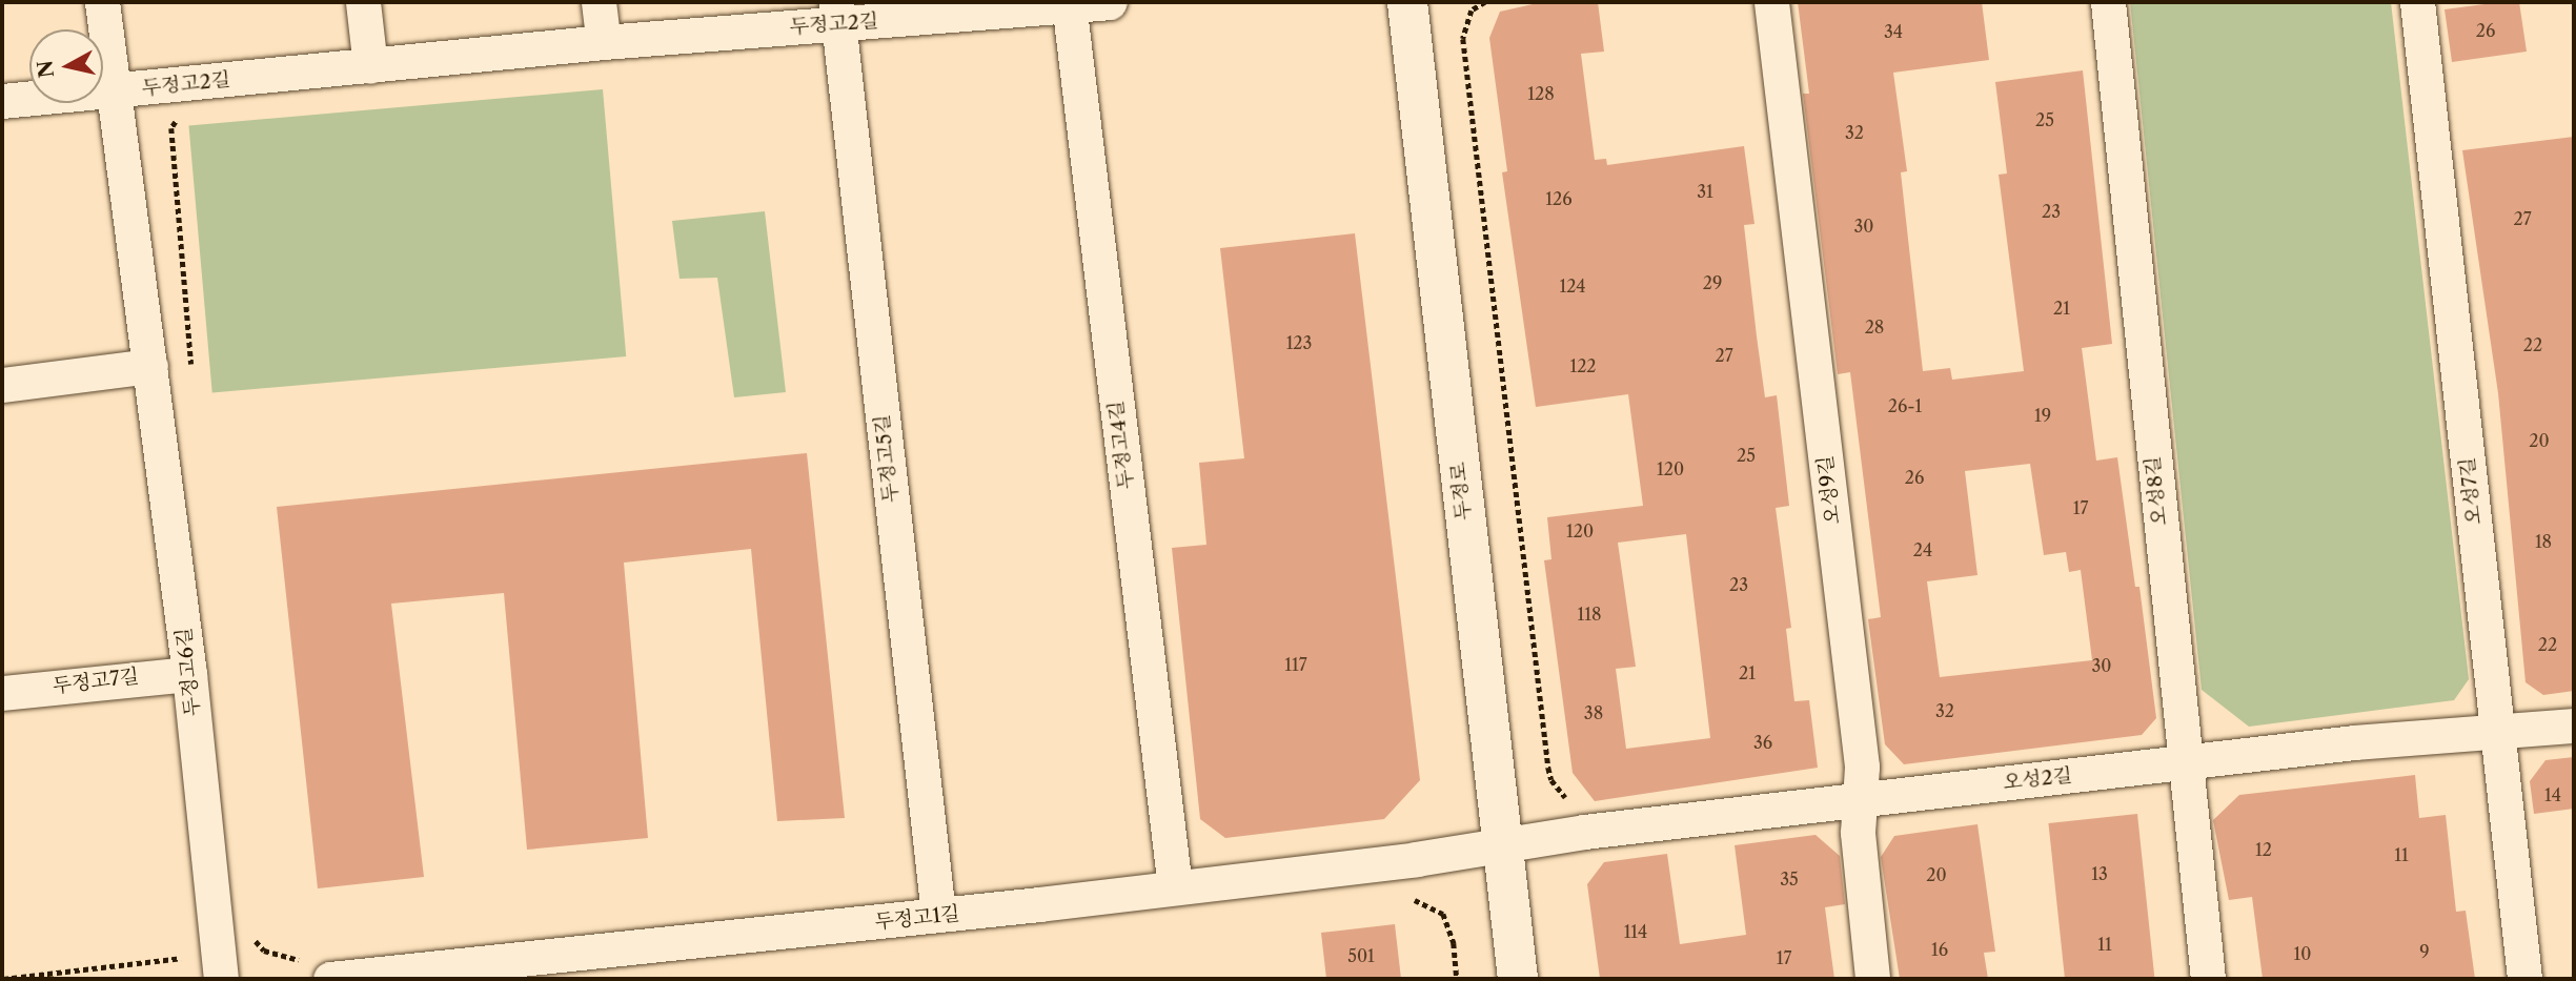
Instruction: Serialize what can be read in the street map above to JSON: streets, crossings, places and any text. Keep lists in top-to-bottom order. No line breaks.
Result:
{"streets":{"street":["두정고2길","두정고4길","두정고5길","오성9길","두정로","오성8길","오성7길","두정고6길","두정고7길","오성2길","두정고1길"]},"crossings":[["두정고2길","두정고4길"],["두정고2길","두정고5길"],["두정고2길","두정고6길"],["두정고4길","두정고1길"],["두정고5길","두정고1길"],["오성9길","오성2길"],["두정로","오성2길"],["두정로","두정고1길"],["오성8길","오성2길"],["오성7길","오성2길"],["두정고6길","두정고7길"],["오성2길","두정고1길"]],"house_numbers":["26","34","128","25","32","31","126","23","27","30","29","124","21","28","123","22","27","122","26-1","19","20","25","120","26","17","120","18","24","23","118","22","117","30","21","32","38","36","14","12","11","13","20","35","114","11","16","9","10","501","17"],"north":"left"}
